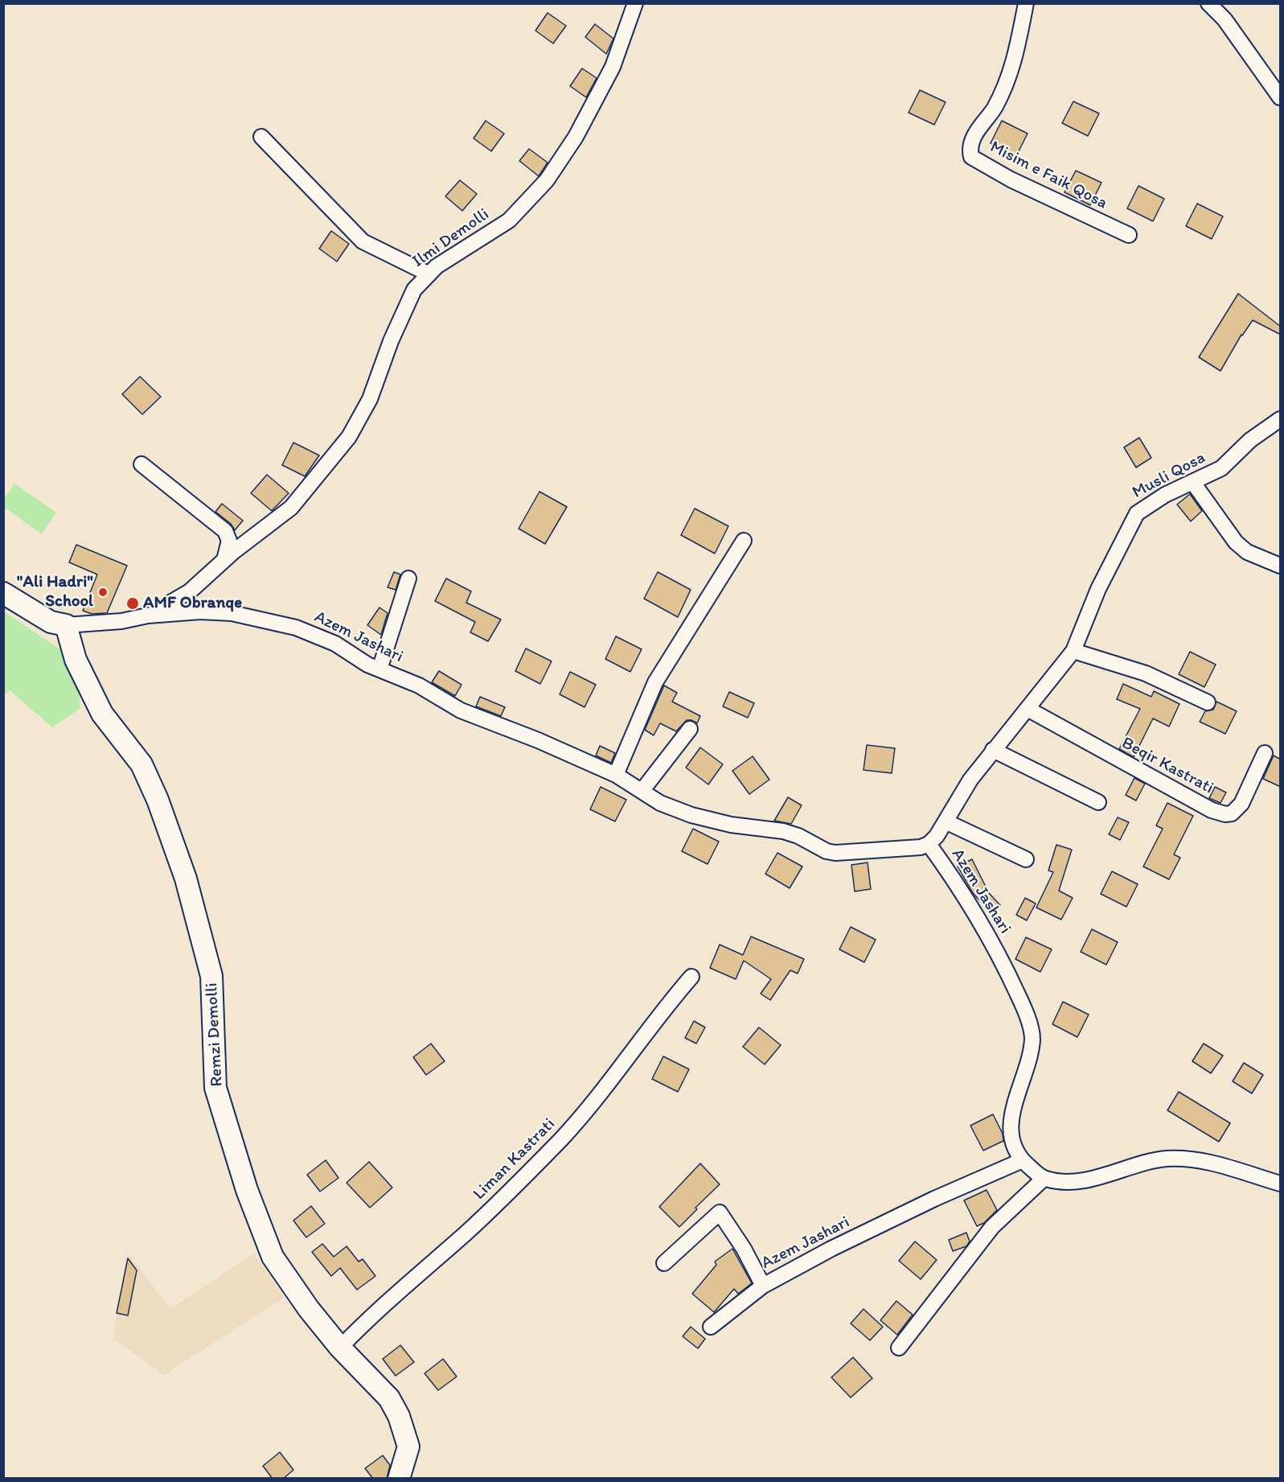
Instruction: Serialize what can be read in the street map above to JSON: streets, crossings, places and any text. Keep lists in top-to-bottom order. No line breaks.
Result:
{"streets":{"street":["Misim e Faik Qosa","Ilmi Demolli","Musli Qosa","Azem Jashari","Beqir Kastrati","Remzi Demolli","Liman Kastrati"]},"crossings":[["Ilmi Demolli","Azem Jashari"],["Azem Jashari","Remzi Demolli"],["Remzi Demolli","Liman Kastrati"]],"places":["\"Ali Hadri\" School","AMF Obranqe"]}
